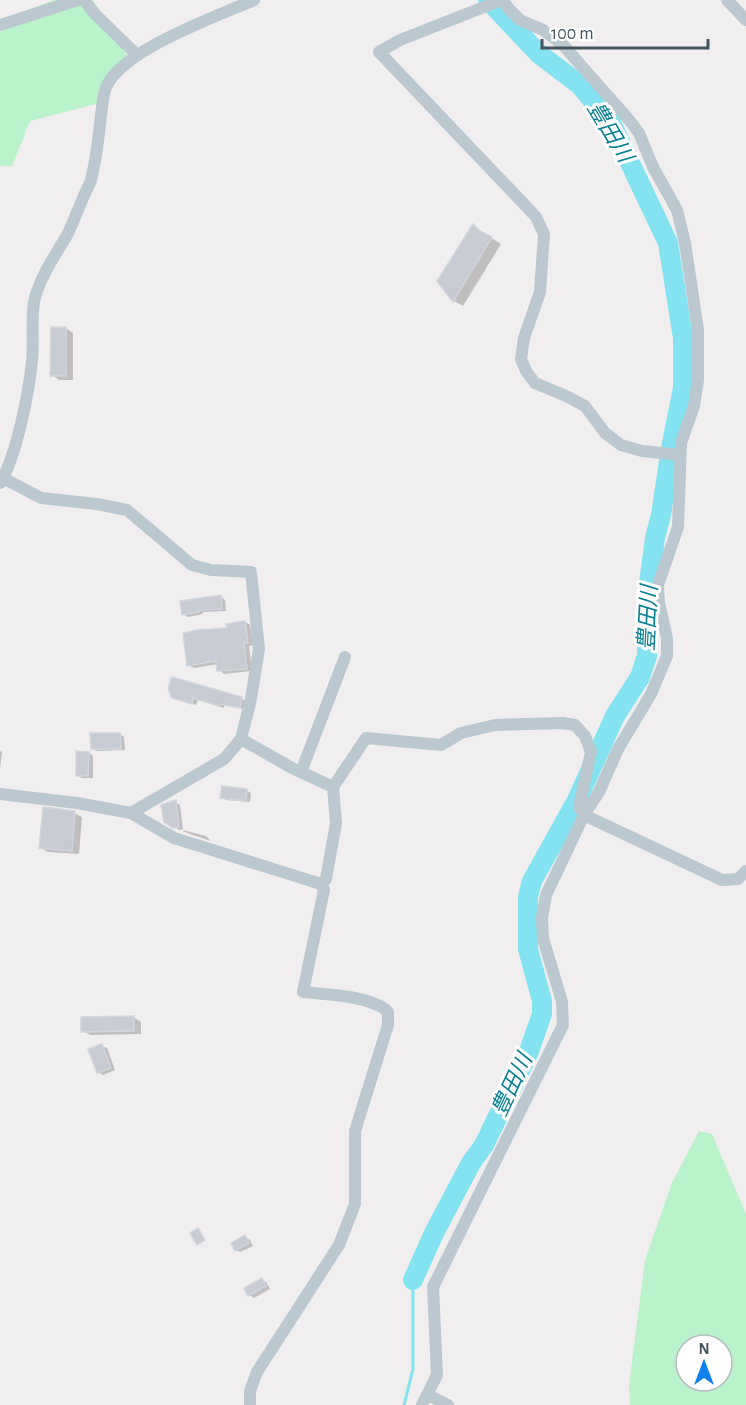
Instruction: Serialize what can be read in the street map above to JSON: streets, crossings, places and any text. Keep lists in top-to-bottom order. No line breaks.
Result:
{"water":["豊田川"],"scale_bar":"100 m","north":"top"}
